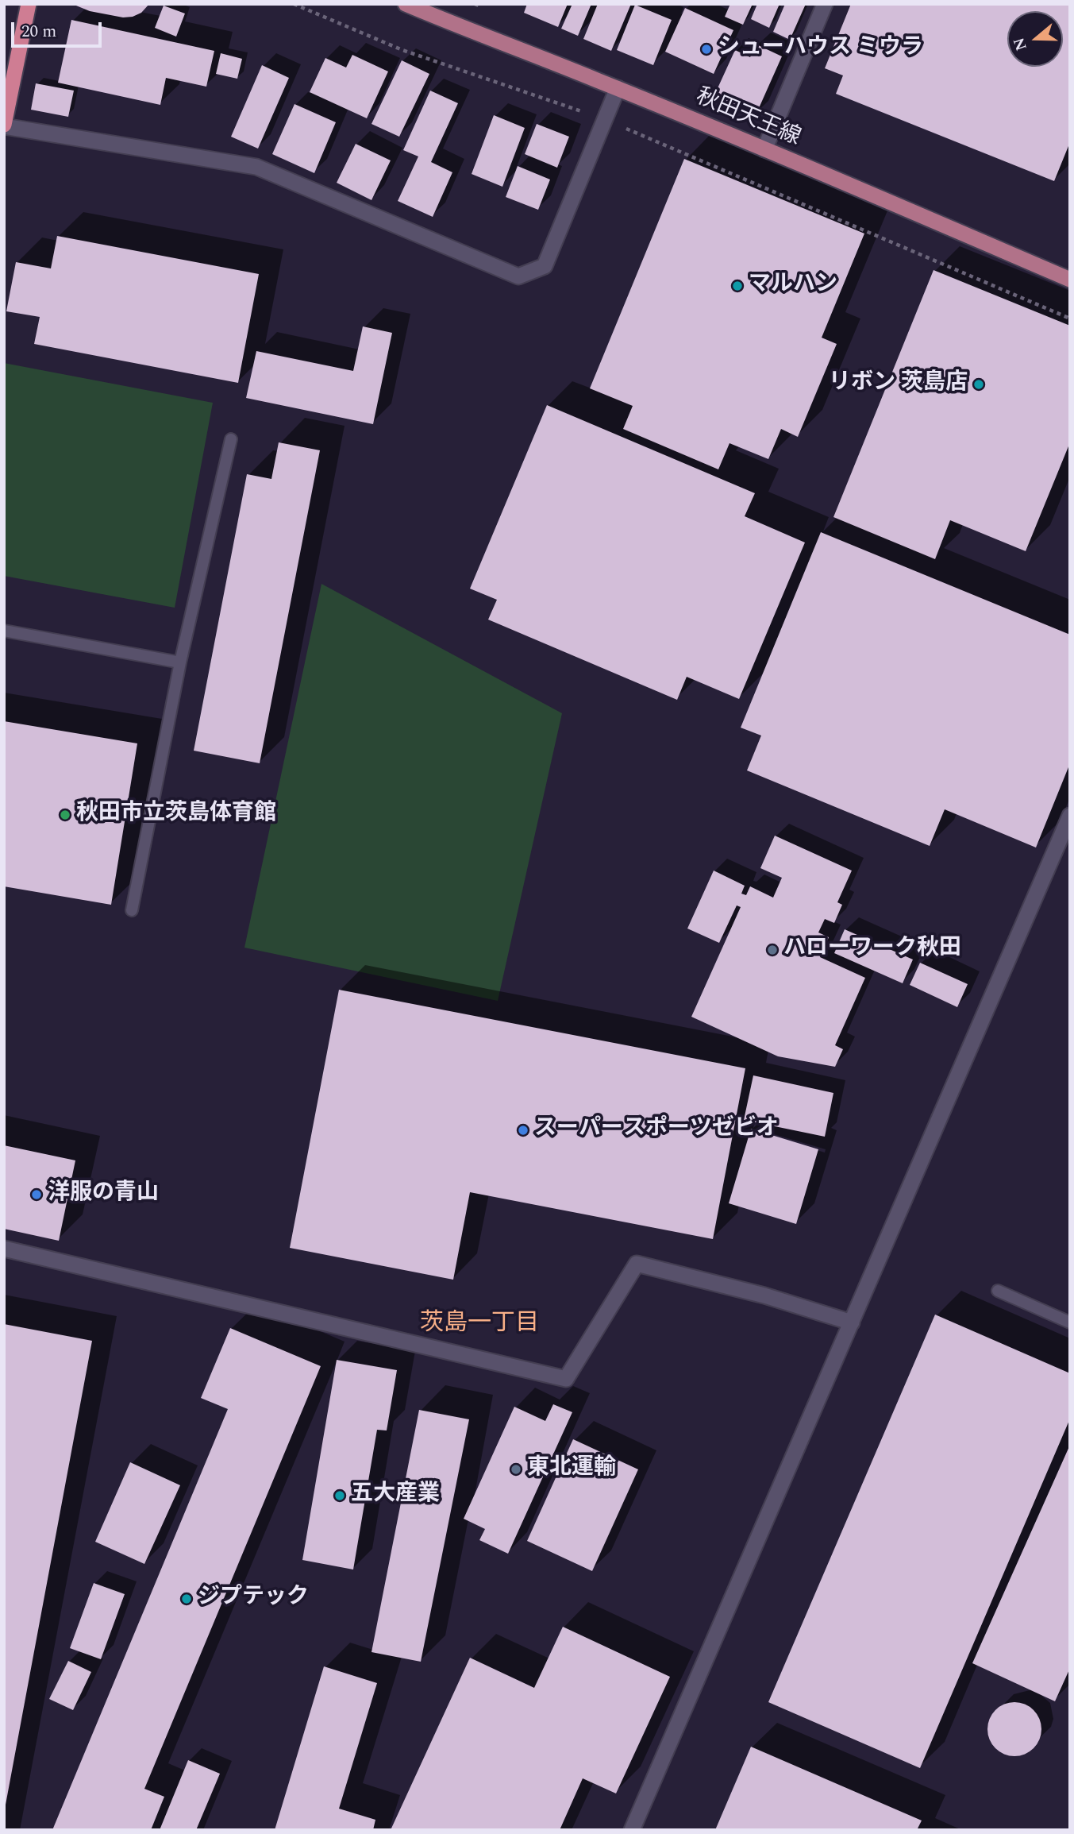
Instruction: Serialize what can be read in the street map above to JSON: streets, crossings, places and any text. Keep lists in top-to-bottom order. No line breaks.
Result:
{"streets":{"main road":["秋田天王線"]},"districts":["茨島一丁目"],"places":["シューハウス ミウラ","マルハン","リボン 茨島店","秋田市立茨島体育館","ハローワーク秋田","スーパースポーツゼビオ","洋服の青山","東北運輸","五大産業","ジプテック"],"scale_bar":"20 m","north":"left"}
